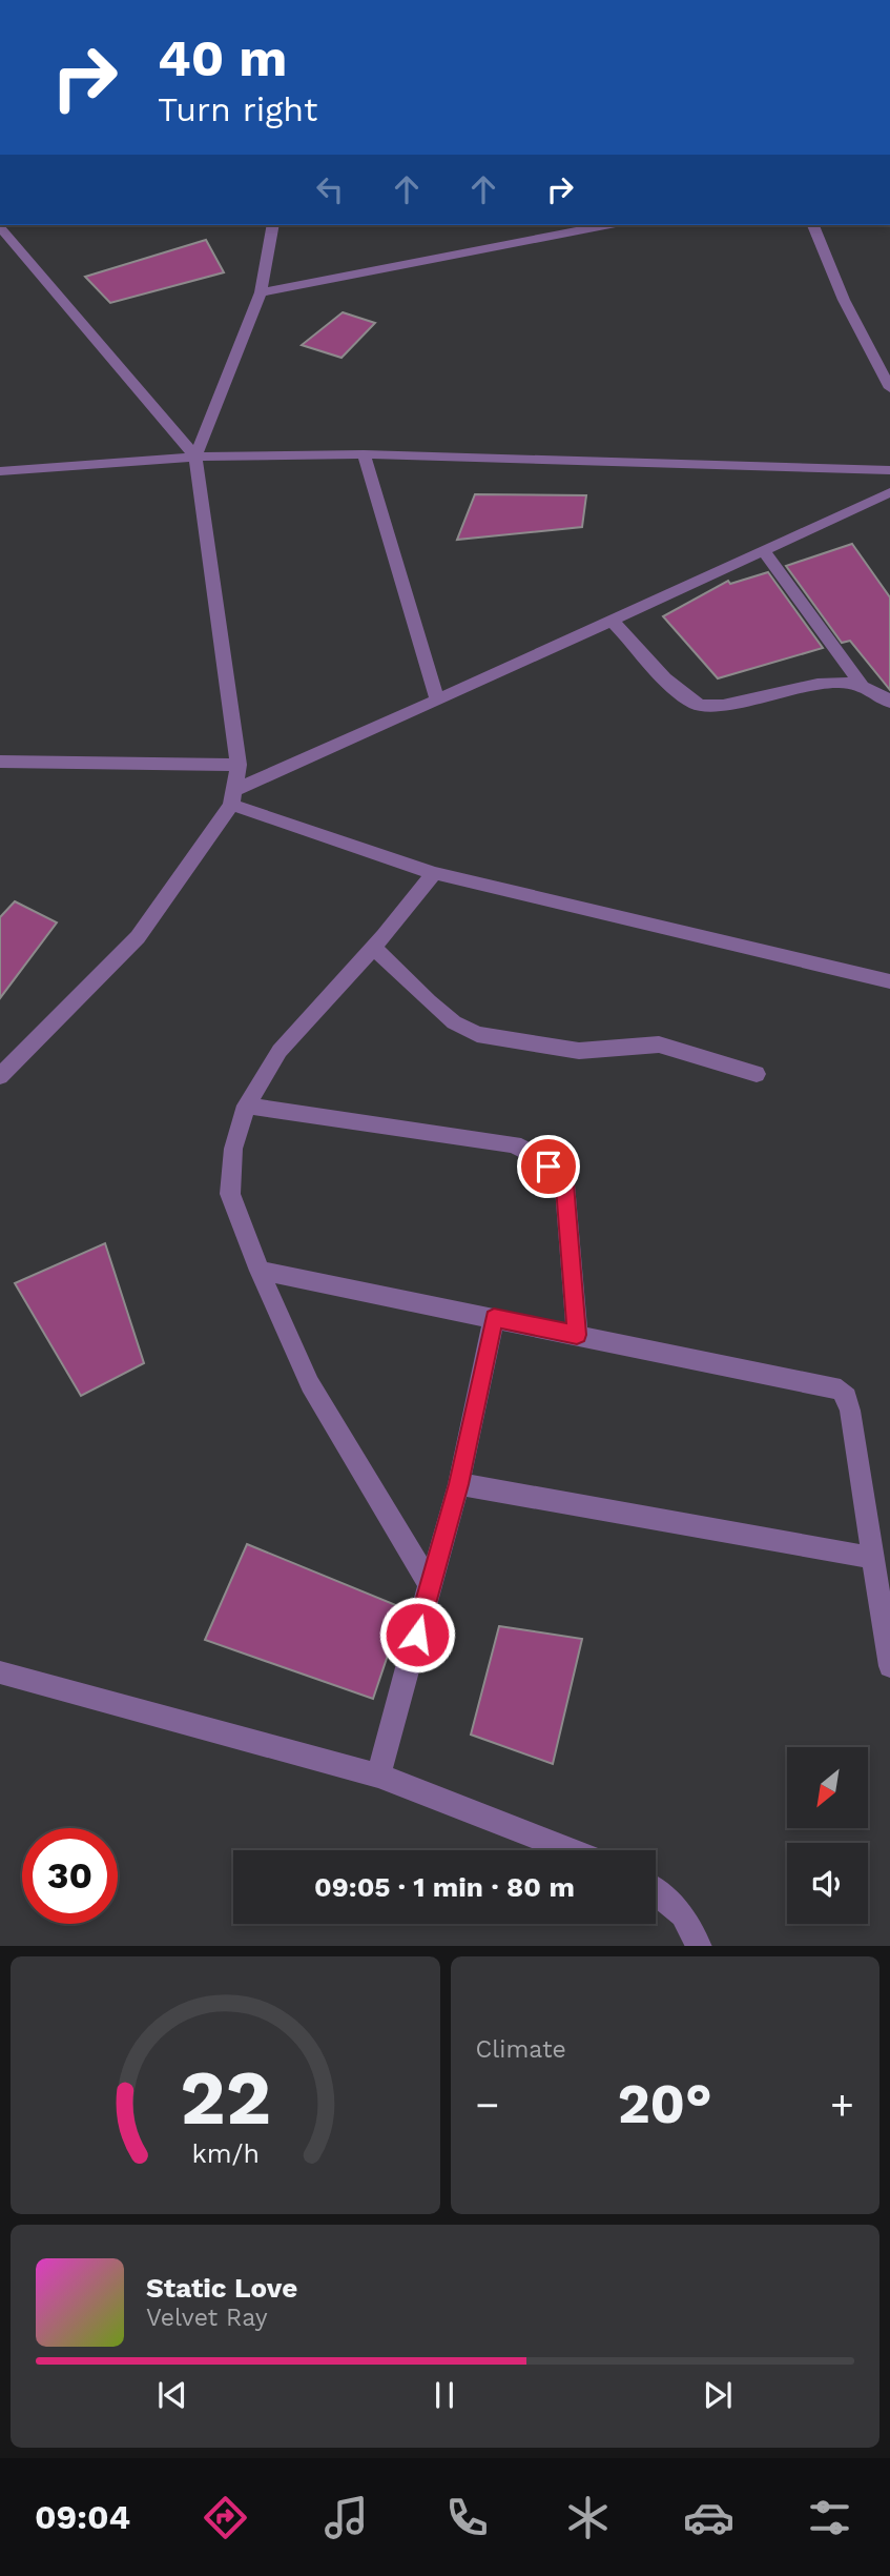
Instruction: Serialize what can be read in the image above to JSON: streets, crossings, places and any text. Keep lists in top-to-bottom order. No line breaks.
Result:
{"north":"bottom left","page":{"turn":["40 m","Turn right"],"limit":"30","trip":"09:05 · 1 min · 80 m","tile":"Climate","heat":["−","20°","+"],"song":["Static Love","Velvet Ray"],"tabs":"09:04","gauge":["22","km/h"]}}
